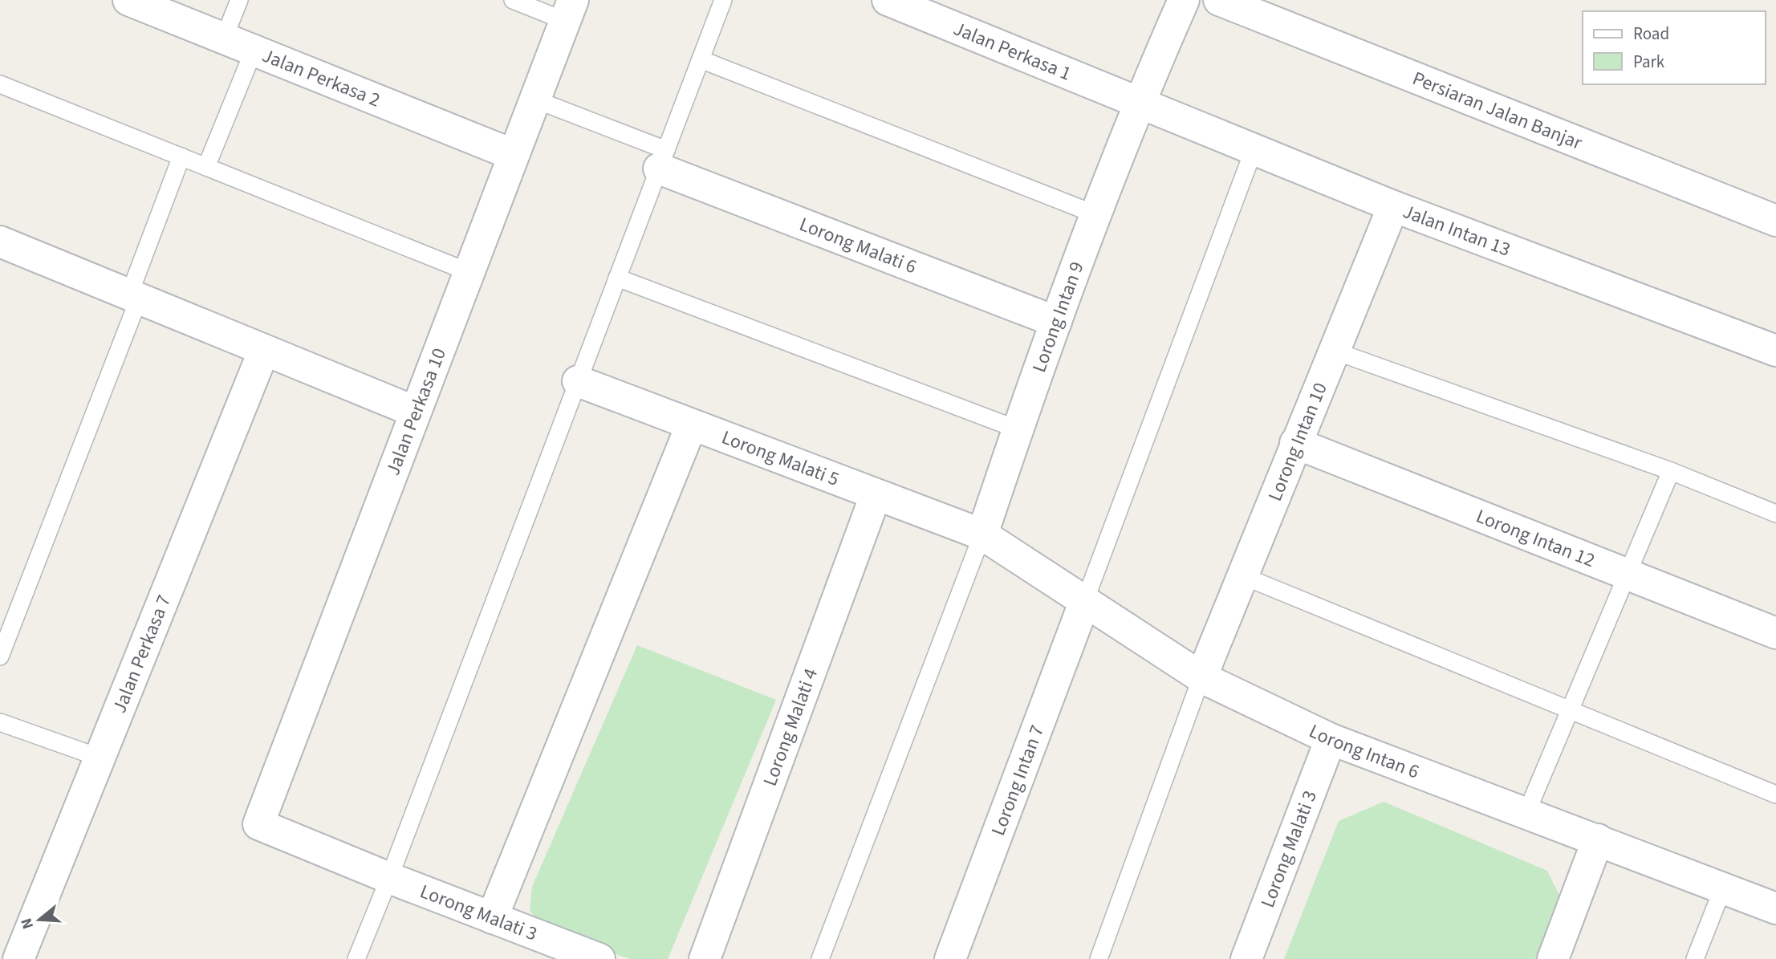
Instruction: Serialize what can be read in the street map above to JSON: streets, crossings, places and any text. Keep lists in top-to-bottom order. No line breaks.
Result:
{"streets":{"street":["Jalan Perkasa 1","Jalan Perkasa 2","Persiaran Jalan Banjar","Jalan Intan 13","Lorong Malati 6","Lorong Intan 9","Jalan Perkasa 10","Lorong Intan 10","Lorong Malati 5","Lorong Intan 12","Jalan Perkasa 7","Lorong Malati 4","Lorong Intan 6","Lorong Intan 7","Lorong Malati 3"]},"crossings":[["Jalan Perkasa 1","Jalan Intan 13"],["Jalan Perkasa 1","Lorong Intan 9"],["Jalan Perkasa 2","Jalan Perkasa 10"],["Jalan Intan 13","Lorong Intan 9"],["Jalan Intan 13","Lorong Intan 10"],["Lorong Malati 6","Lorong Intan 9"],["Lorong Intan 9","Lorong Malati 5"],["Lorong Intan 9","Lorong Intan 6"],["Jalan Perkasa 10","Lorong Malati 3"],["Lorong Intan 10","Lorong Intan 12"],["Lorong Intan 10","Lorong Intan 6"],["Lorong Malati 5","Lorong Malati 4"],["Lorong Malati 5","Lorong Intan 6"],["Lorong Intan 6","Lorong Intan 7"],["Lorong Intan 6","Lorong Malati 3"]],"legend":["Road","Park"],"north":"left"}
